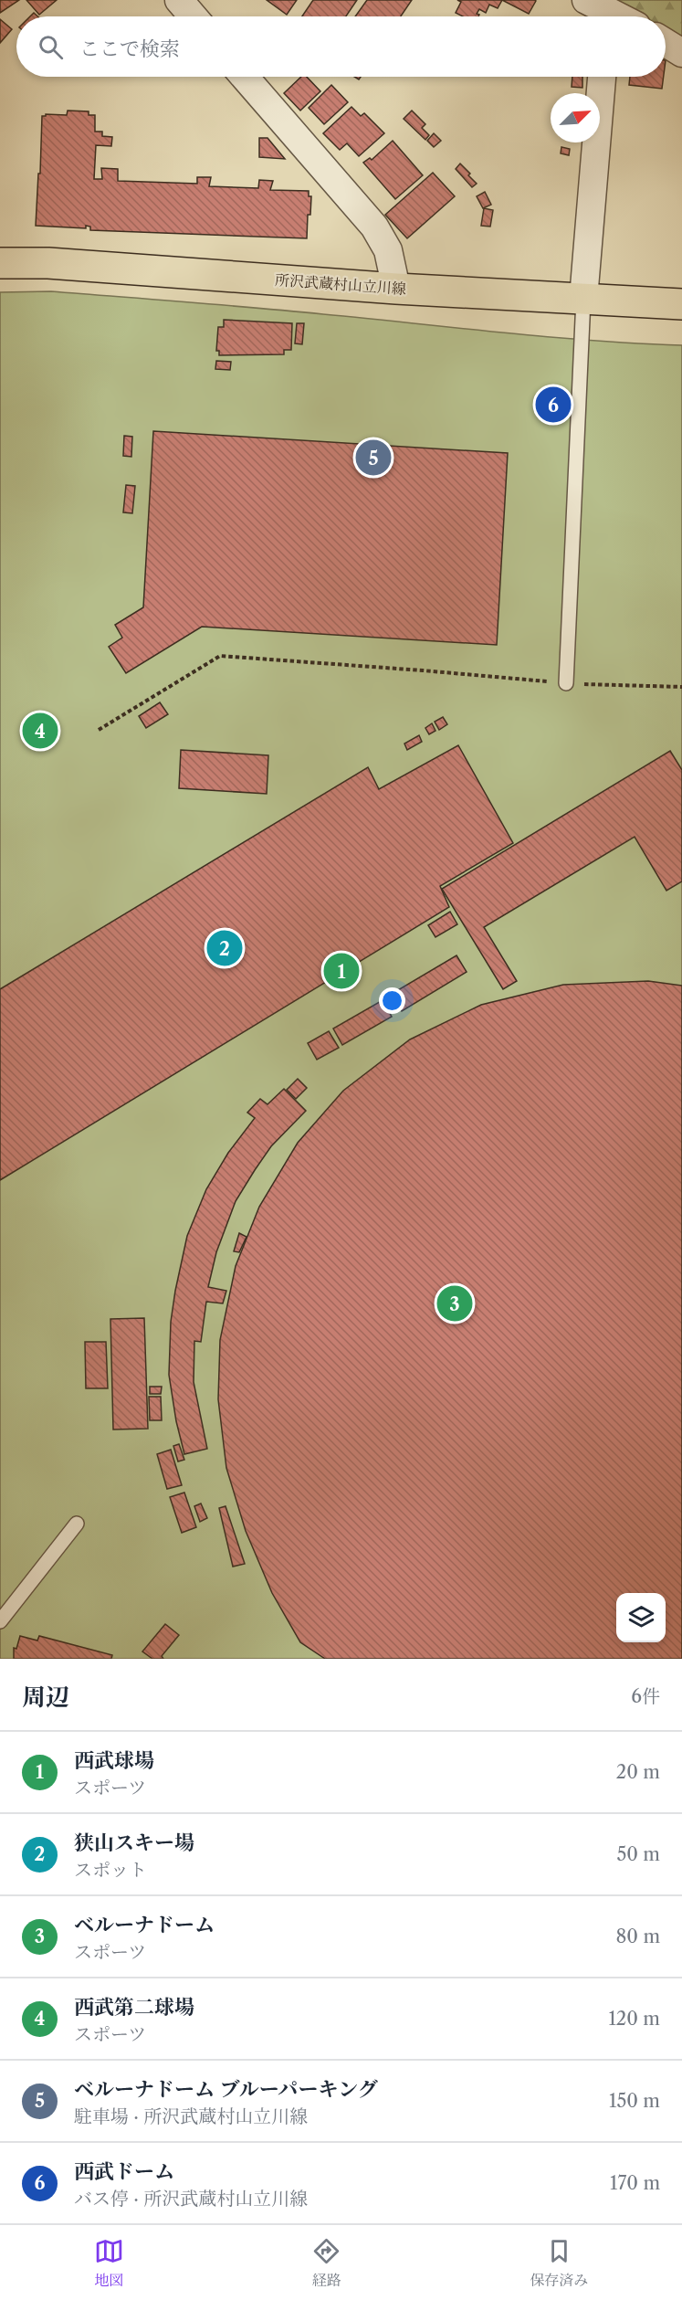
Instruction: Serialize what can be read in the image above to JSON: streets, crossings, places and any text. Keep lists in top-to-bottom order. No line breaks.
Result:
{"streets":{"main road":["所沢武蔵村山立川線"]},"north":"top right","page":{"search":"ここで検索","pins":["6","5","4","2","1","3"],"heading":["周辺","6件"],"list":[{"mark":"1","name":"西武球場","note":"スポーツ","value":"20 m"},{"mark":"2","name":"狭山スキー場","note":"スポット","value":"50 m"},{"mark":"3","name":"ベルーナドーム","note":"スポーツ","value":"80 m"},{"mark":"4","name":"西武第二球場","note":"スポーツ","value":"120 m"},{"mark":"5","name":"ベルーナドーム ブルーパーキング","note":"駐車場 · 所沢武蔵村山立川線","value":"150 m"},{"mark":"6","name":"西武ドーム","note":"バス停 · 所沢武蔵村山立川線","value":"170 m"}],"nav":["地図","経路","保存済み"]}}
